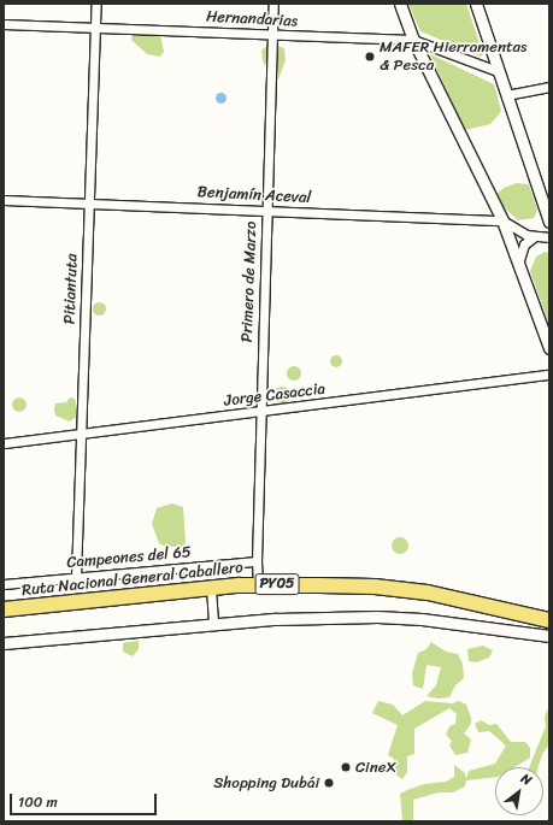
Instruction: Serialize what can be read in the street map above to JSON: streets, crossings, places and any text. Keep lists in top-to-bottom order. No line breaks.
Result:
{"streets":{"highway":["Ruta Nacional General Caballero","PY05"],"street":["Hernandarias","Benjamín Aceval","Primero de Marzo","Pitiantuta","Jorge Casaccia","Campeones del 65"]},"crossings":[["Hernandarias","Primero de Marzo"],["Hernandarias","Pitiantuta"],["Benjamín Aceval","Primero de Marzo"],["Benjamín Aceval","Pitiantuta"],["Primero de Marzo","Jorge Casaccia"],["Primero de Marzo","Campeones del 65"],["Primero de Marzo","Ruta Nacional General Caballero"],["Pitiantuta","Jorge Casaccia"],["Pitiantuta","Campeones del 65"]],"places":["MAFER Hierramentas & Pesca","CineX","Shopping Dubái"],"scale_bar":"100 m","north":"top right"}
